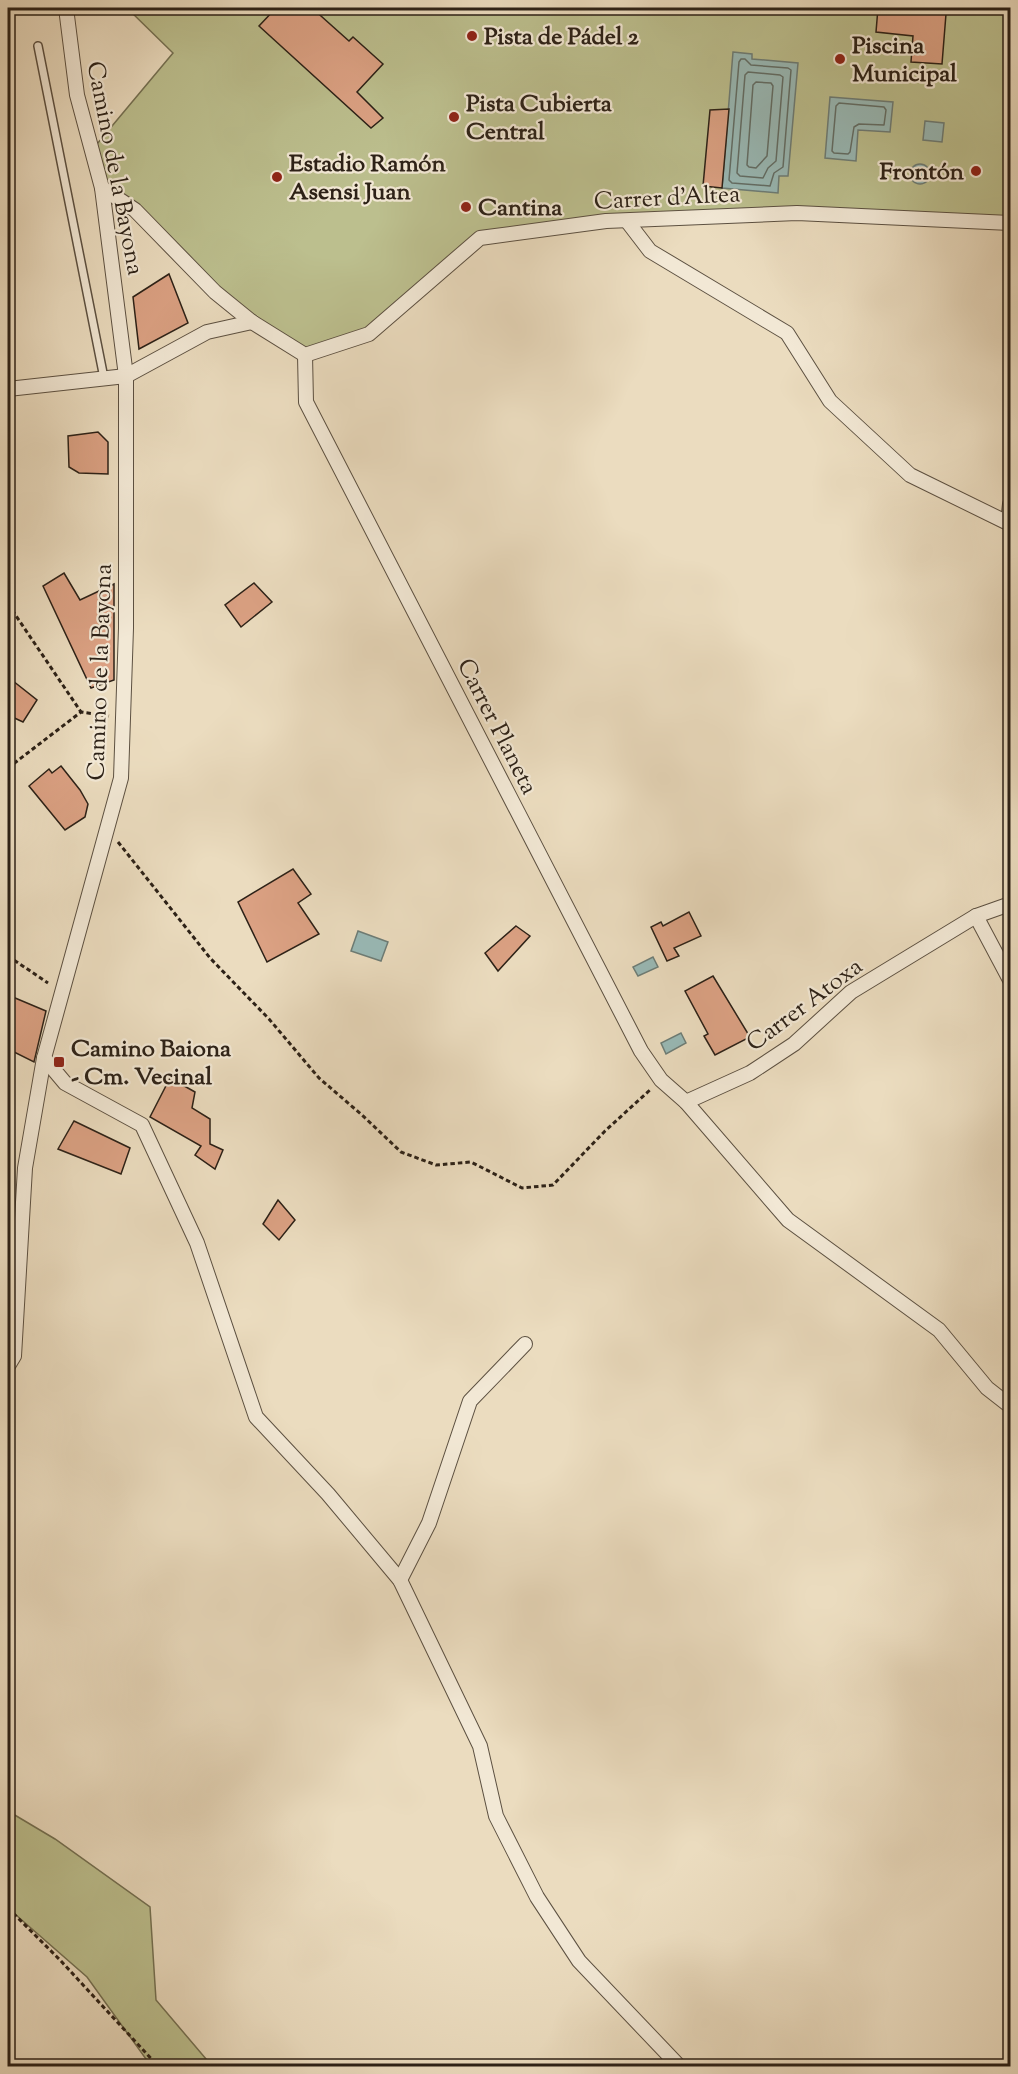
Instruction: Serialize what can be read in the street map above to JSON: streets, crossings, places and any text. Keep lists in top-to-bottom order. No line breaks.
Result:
{"streets":{"street":["Camino de la Bayona","Carrer d'Altea","Carrer Planeta","Carrer Atoxa"]},"crossings":[["Carrer d'Altea","Carrer Planeta"],["Carrer Planeta","Carrer Atoxa"]],"places":{"other":["Pista de Pádel 2","Piscina Municipal","Pista Cubierta Central","Frontón","Estadio Ramón Asensi Juan","Cantina"],"transit":["Camino Baiona - Cm. Vecinal"]}}
